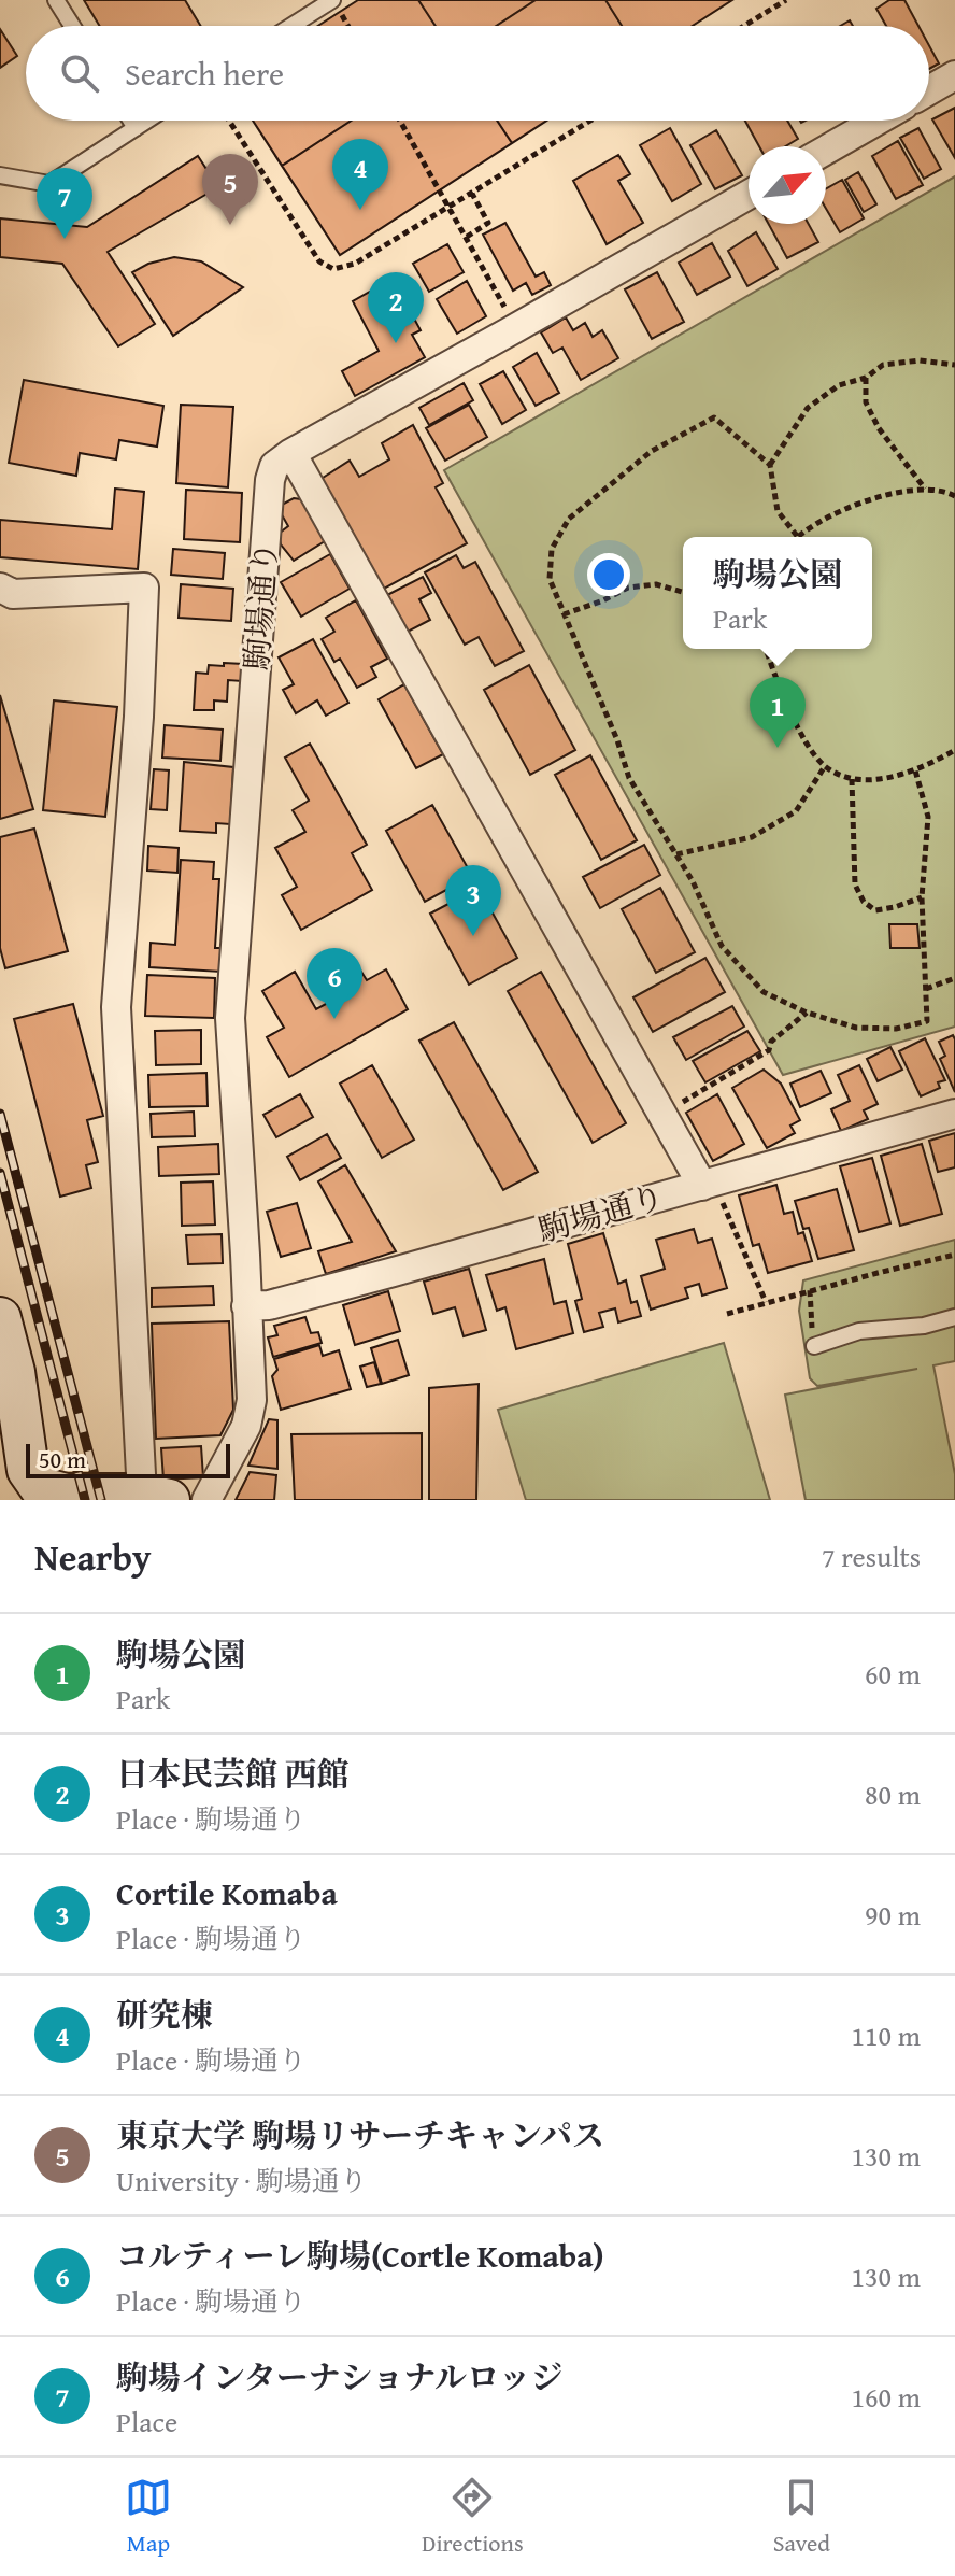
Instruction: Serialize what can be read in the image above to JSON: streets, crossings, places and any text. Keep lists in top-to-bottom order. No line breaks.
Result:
{"streets":{"street":["駒場通り"]},"scale_bar":"50 m","north":"top right","page":{"search":"Search here","pins":["4","5","7","2","1","3","6"],"popup":["駒場公園","Park"],"scale":"50 m","heading":["Nearby","7 results"],"list":[{"mark":"1","name":"駒場公園","note":"Park","value":"60 m"},{"mark":"2","name":"日本民芸館 西館","note":"Place · 駒場通り","value":"80 m"},{"mark":"3","name":"Cortile Komaba","note":"Place · 駒場通り","value":"90 m"},{"mark":"4","name":"研究棟","note":"Place · 駒場通り","value":"110 m"},{"mark":"5","name":"東京大学 駒場リサーチキャンパス","note":"University · 駒場通り","value":"130 m"},{"mark":"6","name":"コルティーレ駒場(Cortle Komaba)","note":"Place · 駒場通り","value":"130 m"},{"mark":"7","name":"駒場インターナショナルロッジ","note":"Place","value":"160 m"}],"nav":["Map","Directions","Saved"]}}
